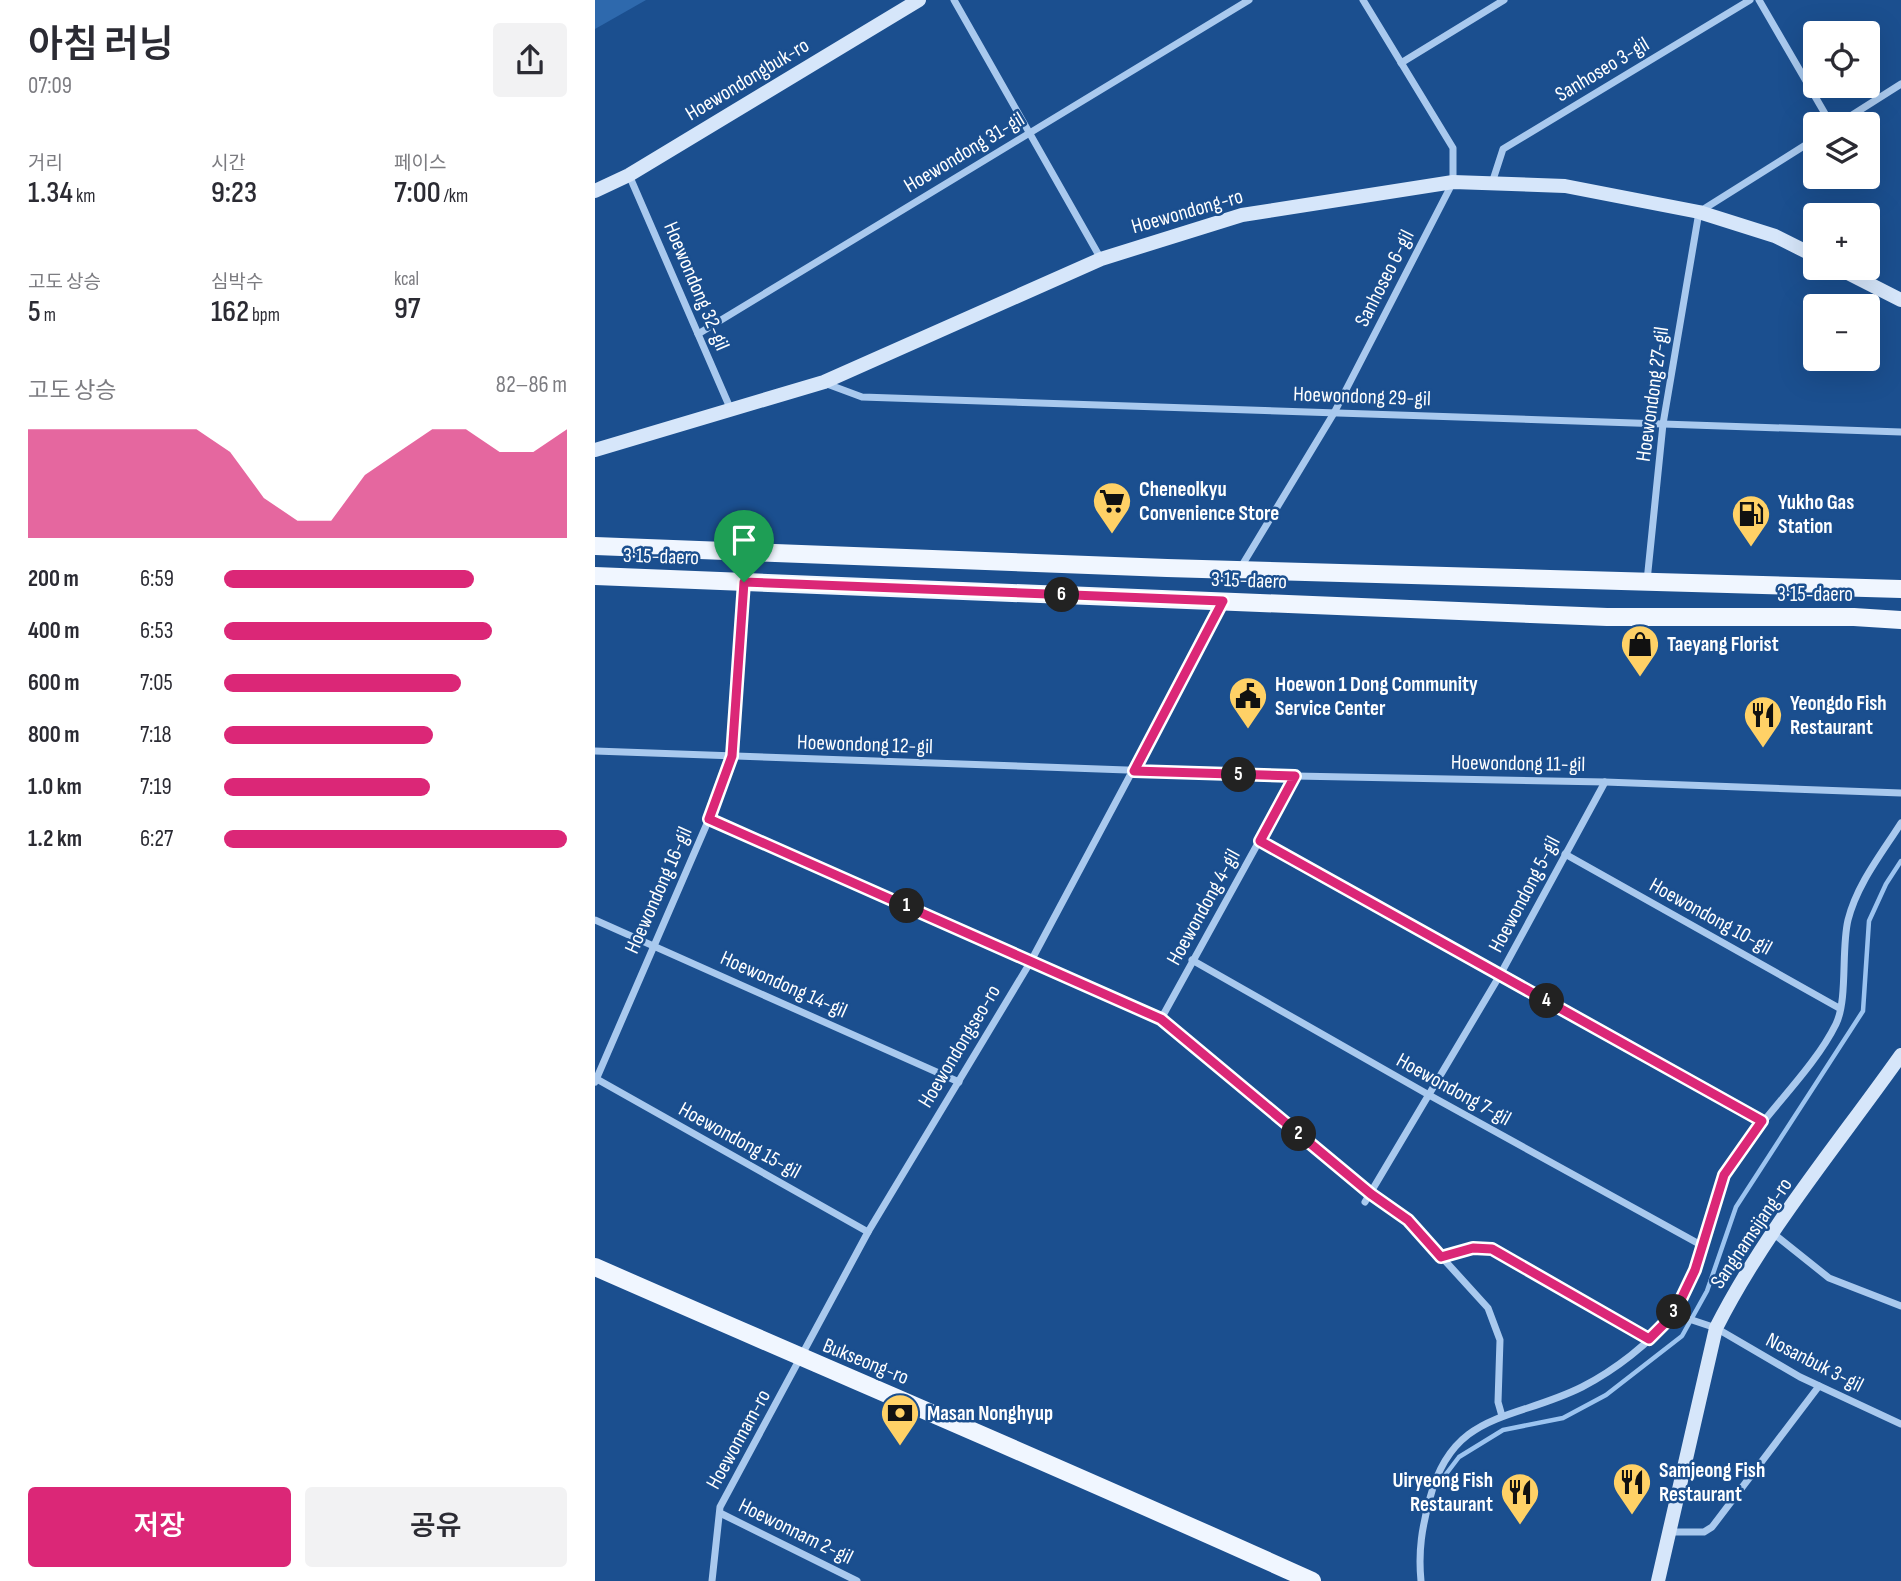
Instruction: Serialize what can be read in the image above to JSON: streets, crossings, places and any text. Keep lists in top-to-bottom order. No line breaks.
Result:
{"streets":{"main road":["Hoewondongbuk-ro","Hoewondong-ro","3·15-daero","Sangnamsijang-ro","Bukseong-ro"],"street":["Sanhoseo 3-gil","Hoewondong 31-gil","Sanhoseo 6-gil","Hoewondong 32-gil","Hoewondong 27-gil","Hoewondong 29-gil","Hoewondong 12-gil","Hoewondong 11-gil","Hoewondong 16-gil","Hoewondong 5-gil","Hoewondong 4-gil","Hoewondong 10-gil","Hoewondong 14-gil","Hoewondongseo-ro","Hoewondong 7-gil","Hoewondong 15-gil","Nosanbuk 3-gil","Hoewonnam-ro","Hoewonnam 2-gil"]},"crossings":[["Sanhoseo 3-gil","Hoewondong-ro"],["Hoewondongbuk-ro","Hoewondong 32-gil"],["Hoewondong 31-gil","Hoewondong 32-gil"],["Hoewondong-ro","Sanhoseo 6-gil"],["Hoewondong-ro","Hoewondong 32-gil"],["Hoewondong-ro","Hoewondong 27-gil"],["Hoewondong-ro","Hoewondong 29-gil"],["Sanhoseo 6-gil","Hoewondong 29-gil"],["Sanhoseo 6-gil","3·15-daero"],["Hoewondong 27-gil","Hoewondong 29-gil"],["Hoewondong 27-gil","3·15-daero"],["3·15-daero","Hoewondong 16-gil"],["3·15-daero","Hoewondongseo-ro"],["Hoewondong 12-gil","Hoewondong 11-gil"],["Hoewondong 12-gil","Hoewondong 16-gil"],["Hoewondong 12-gil","Hoewondongseo-ro"],["Hoewondong 11-gil","Hoewondong 5-gil"],["Hoewondong 11-gil","Hoewondong 4-gil"],["Hoewondong 11-gil","Hoewondongseo-ro"],["Hoewondong 16-gil","Hoewondong 14-gil"],["Hoewondong 16-gil","Hoewondong 15-gil"],["Hoewondong 5-gil","Hoewondong 10-gil"],["Hoewondong 5-gil","Hoewondong 7-gil"],["Hoewondong 4-gil","Hoewondong 7-gil"],["Hoewondong 14-gil","Hoewondongseo-ro"],["Hoewondongseo-ro","Hoewondong 15-gil"],["Hoewondongseo-ro","Bukseong-ro"],["Hoewondongseo-ro","Hoewonnam-ro"],["Sangnamsijang-ro","Nosanbuk 3-gil"],["Bukseong-ro","Hoewonnam-ro"],["Hoewonnam-ro","Hoewonnam 2-gil"]],"places":{"supermarket":["Cheneolkyu Convenience Store"],"fuel station":["Yukho Gas Station"],"shop":["Taeyang Florist"],"public building":["Hoewon 1 Dong Community Service Center"],"restaurant":["Yeongdo Fish Restaurant","Samjeong Fish Restaurant","Uiryeong Fish Restaurant"],"bank":["Masan Nonghyup"]},"page":{"heading":["아침 러닝","07:09"],"map_buttons":["+","−"],"stats":[["거리","1.34 km"],["시간","9:23"],["페이스","7:00 /km"],["고도 상승","5 m"],["심박수","162 bpm"],["kcal","97"]],"chart":["고도 상승","82–86 m"],"list":[{"name":"200 m","note":"6:59"},{"name":"400 m","note":"6:53"},{"name":"600 m","note":"7:05"},{"name":"800 m","note":"7:18"},{"name":"1.0 km","note":"7:19"},{"name":"1.2 km","note":"6:27"}],"pins":["6","5","1","4","2","3"],"buttons":["저장","공유"]}}
